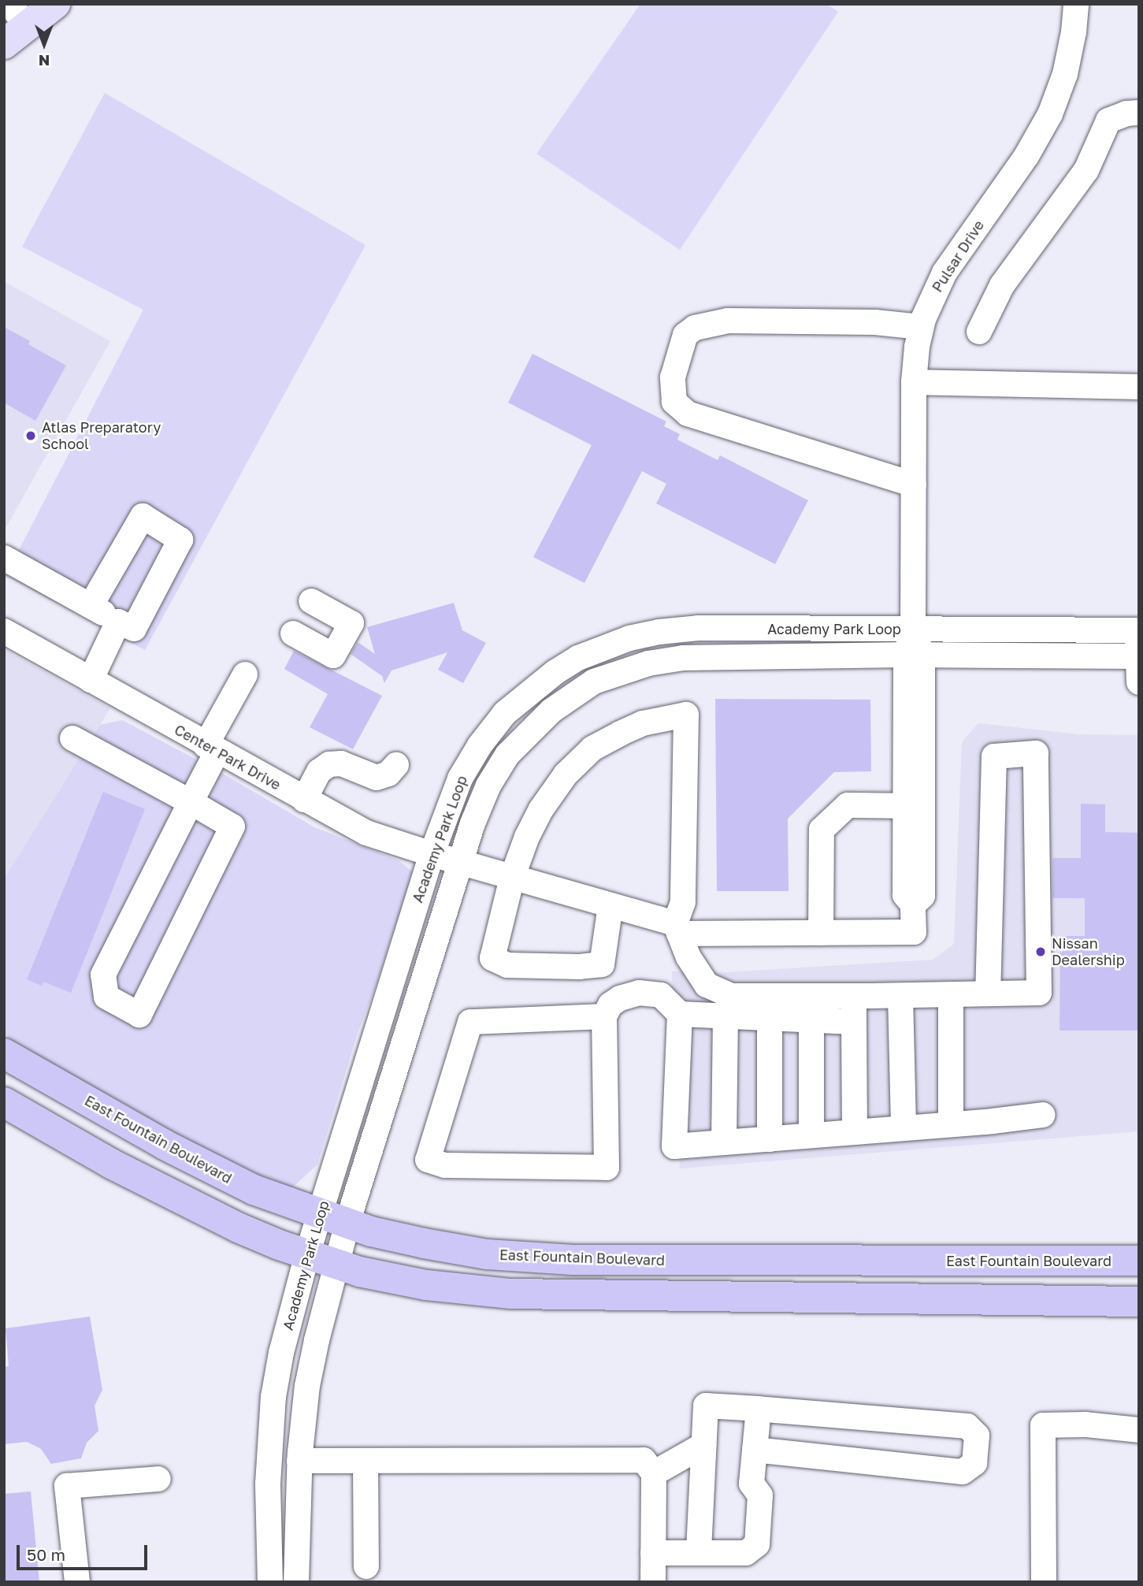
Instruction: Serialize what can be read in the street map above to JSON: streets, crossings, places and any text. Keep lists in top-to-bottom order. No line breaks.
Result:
{"streets":{"highway":["East Fountain Boulevard"],"street":["Pulsar Drive","Academy Park Loop","Center Park Drive"]},"crossings":[["Pulsar Drive","Academy Park Loop"],["Pulsar Drive","Center Park Drive"],["Academy Park Loop","Center Park Drive"],["Academy Park Loop","East Fountain Boulevard"]],"places":["Atlas Preparatory School","Nissan Dealership"],"scale_bar":"50 m","north":"bottom"}
